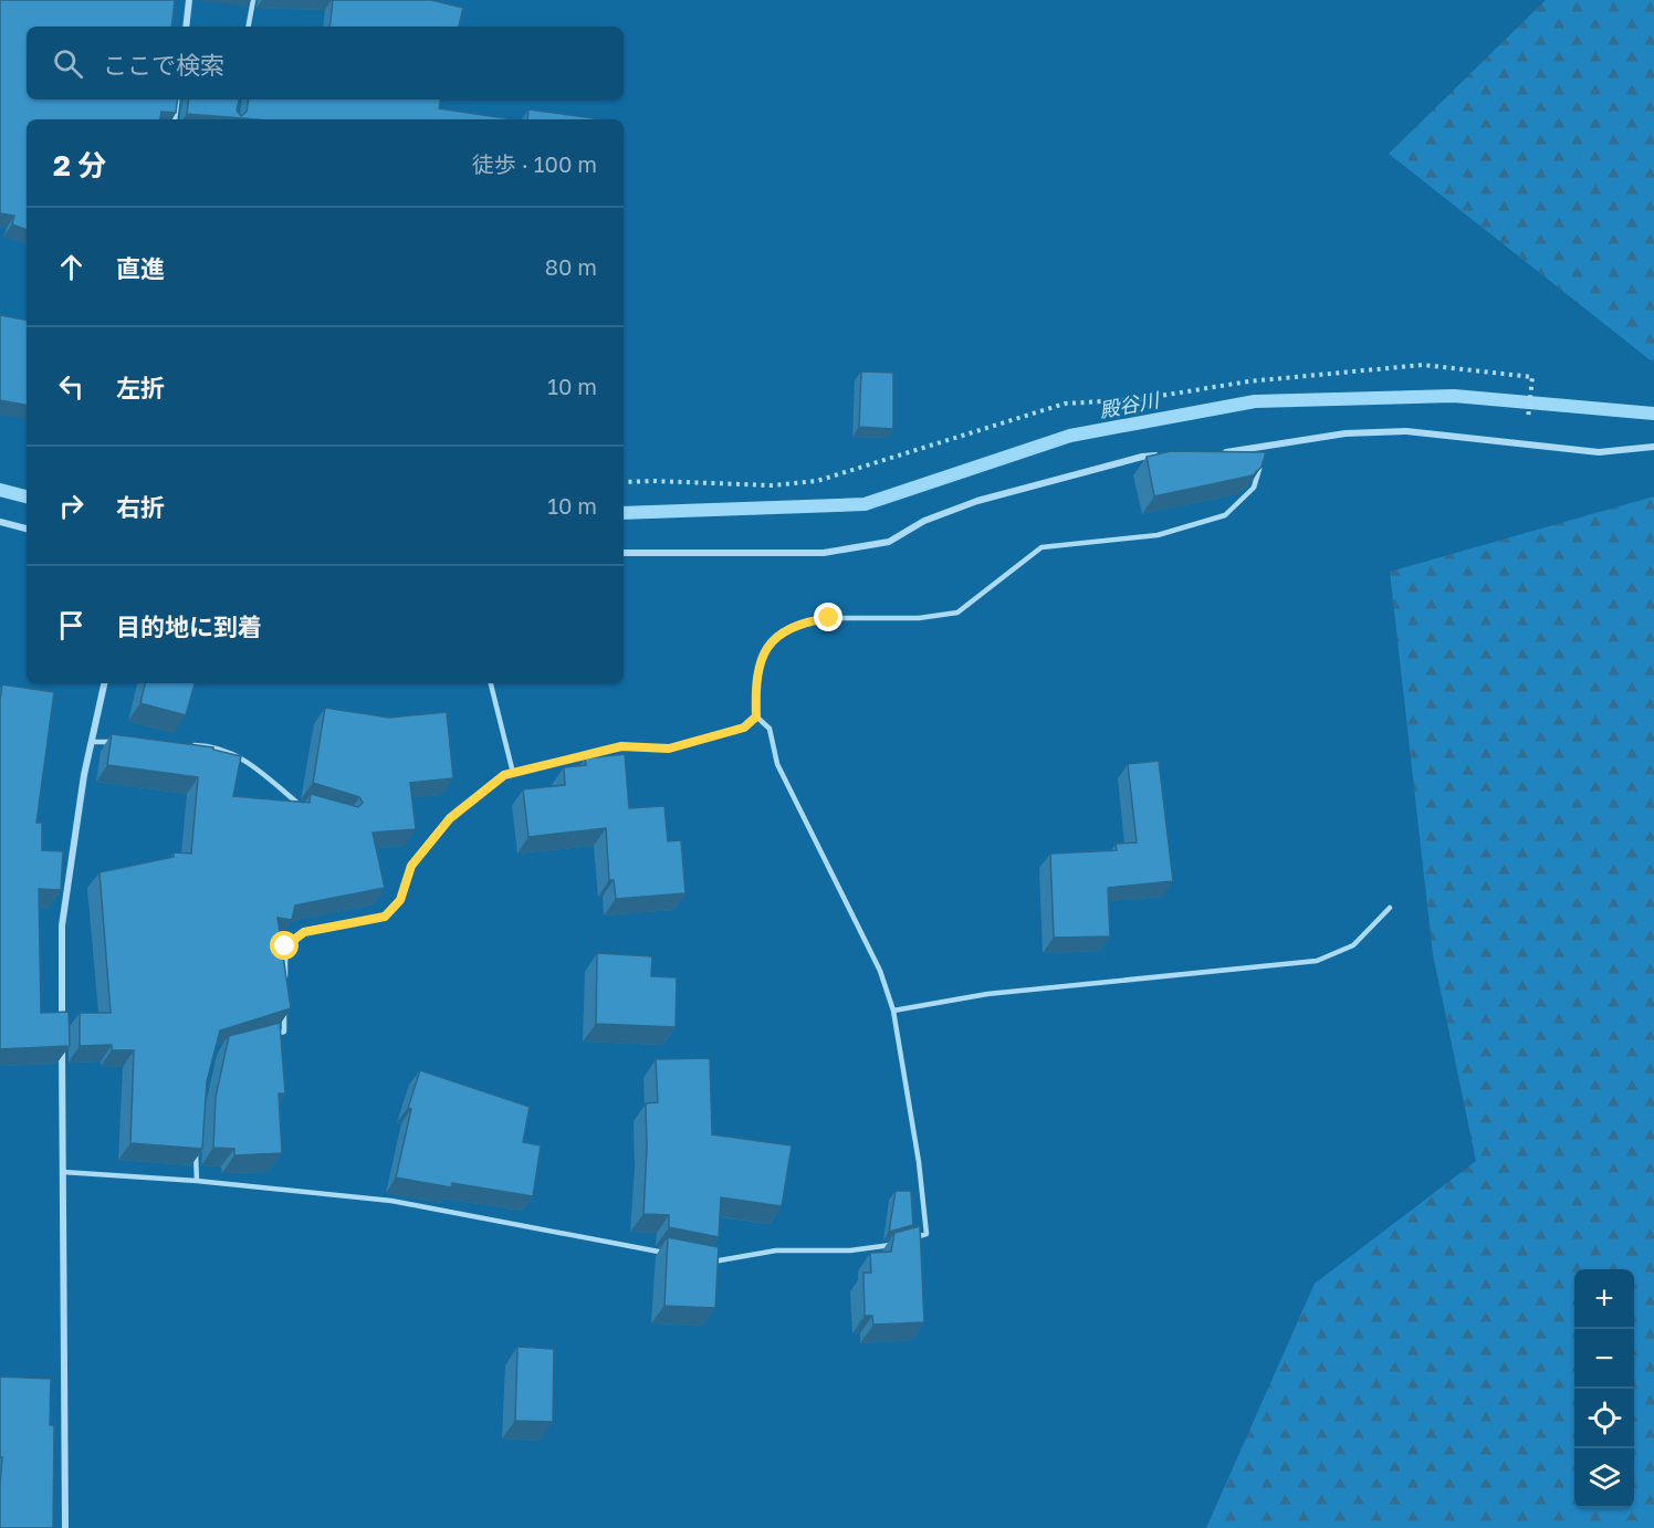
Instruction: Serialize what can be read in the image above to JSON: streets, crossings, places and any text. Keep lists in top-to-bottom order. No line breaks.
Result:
{"water":["殿谷川"],"page":{"search":"ここで検索","heading":["2 分","徒歩 · 100 m"],"list":[["直進","80 m"],["左折","10 m"],["右折","10 m"],"目的地に到着"],"map_buttons":["+","−"]}}
